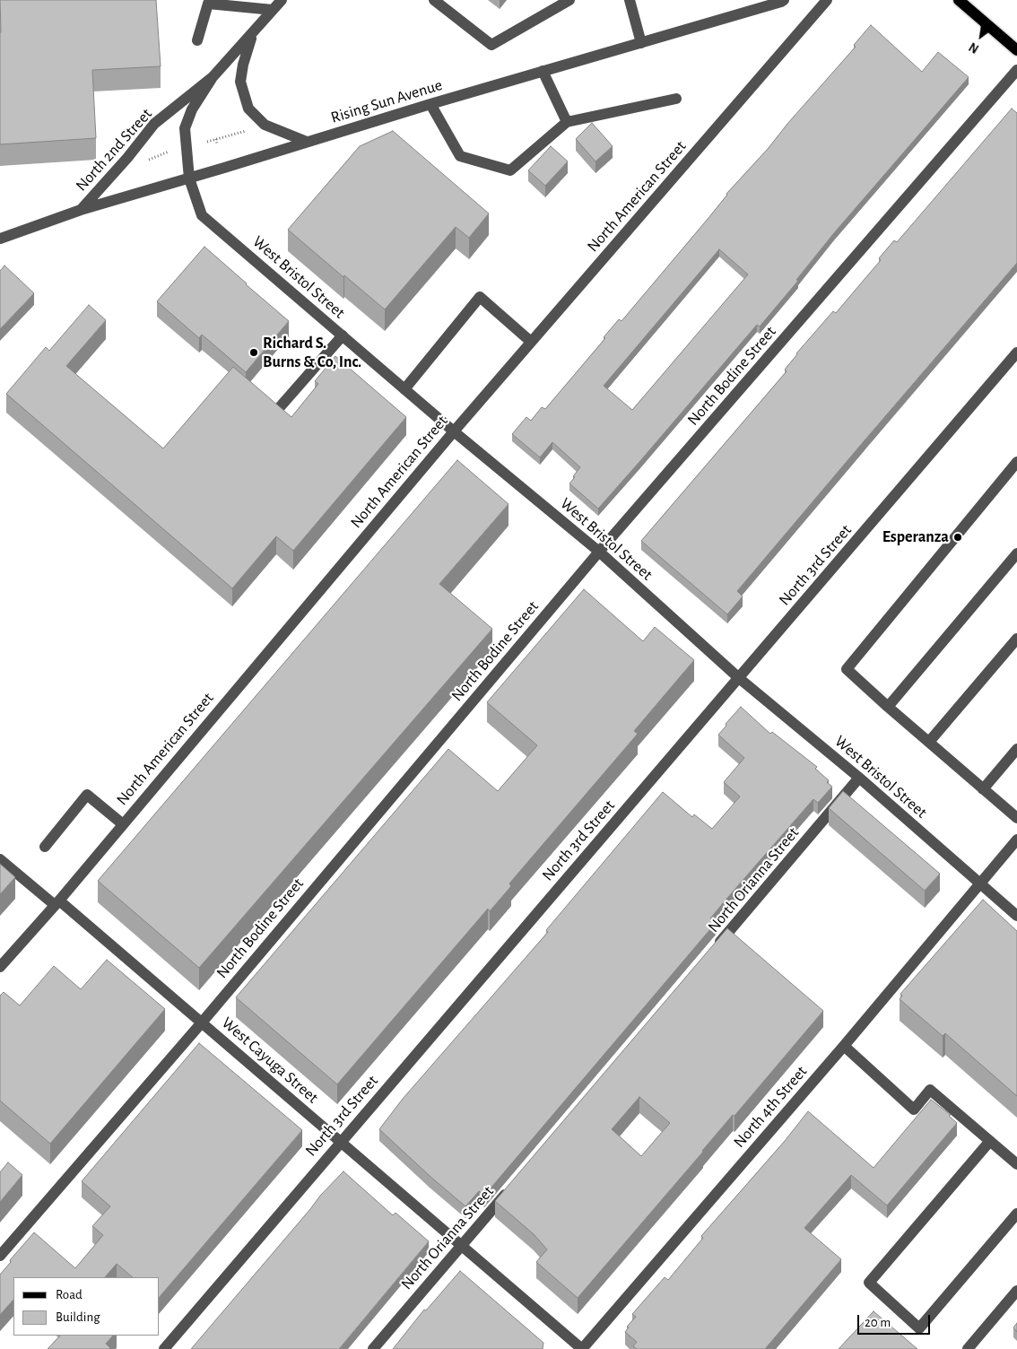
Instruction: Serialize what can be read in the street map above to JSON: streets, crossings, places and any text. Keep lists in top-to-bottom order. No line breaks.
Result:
{"streets":{"street":["Rising Sun Avenue","North 2nd Street","North American Street","West Bristol Street","North Bodine Street","North 3rd Street","North Orianna Street","West Cayuga Street","North 4th Street"]},"crossings":[["Rising Sun Avenue","North 2nd Street"],["Rising Sun Avenue","West Bristol Street"],["North 2nd Street","West Bristol Street"],["North American Street","West Bristol Street"],["North American Street","West Cayuga Street"],["West Bristol Street","North Bodine Street"],["West Bristol Street","North 3rd Street"],["West Bristol Street","North Orianna Street"],["West Bristol Street","North 4th Street"],["North Bodine Street","West Cayuga Street"],["North 3rd Street","West Cayuga Street"],["North Orianna Street","West Cayuga Street"],["West Cayuga Street","North 4th Street"]],"places":["Richard S. Burns & Co, Inc.","Esperanza"],"legend":["Road","Building"],"scale_bar":"20 m","north":"bottom left"}
